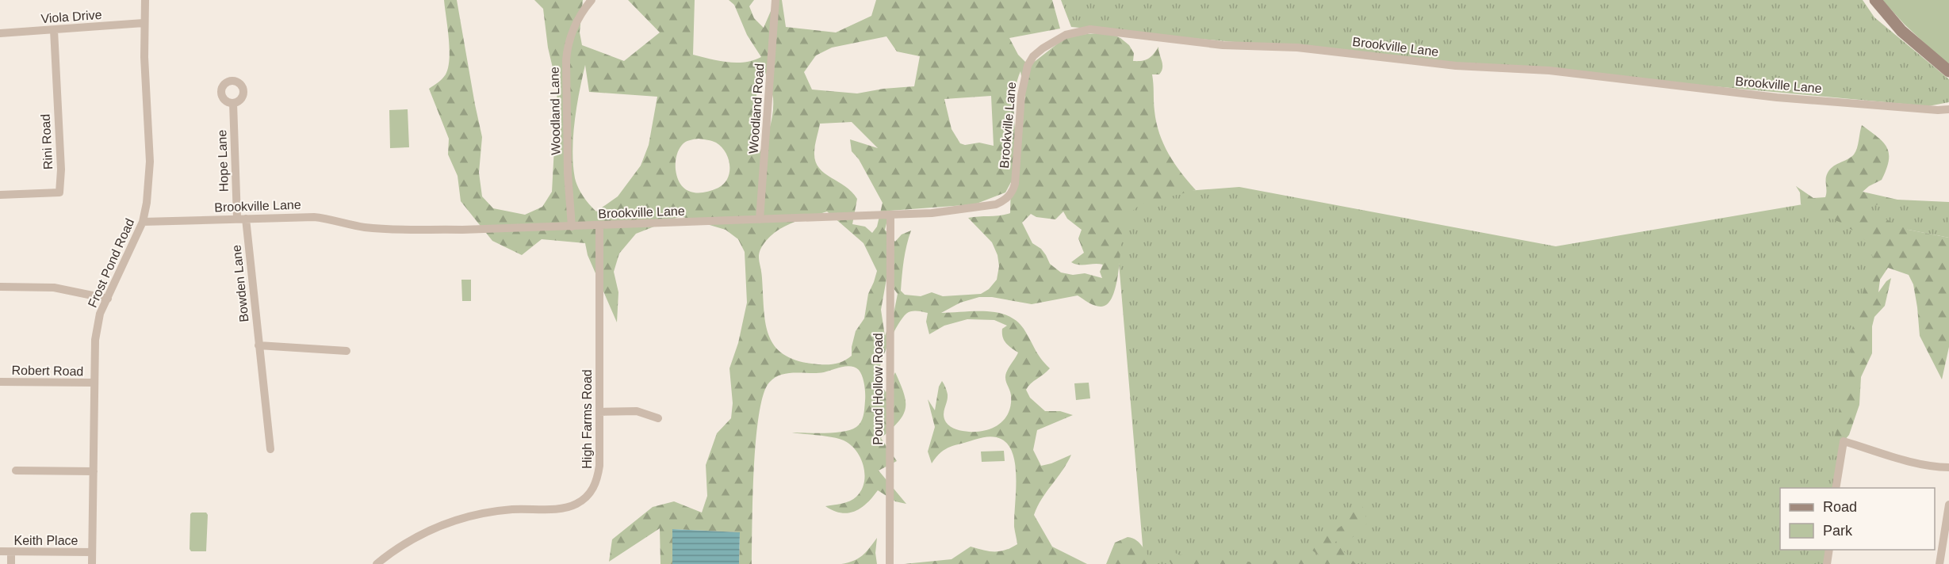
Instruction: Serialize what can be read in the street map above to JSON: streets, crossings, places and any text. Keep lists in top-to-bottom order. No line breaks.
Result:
{"streets":{"street":["Viola Drive","Brookville Lane","Woodland Road","Woodland Lane","Rini Road","Hope Lane","Frost Pond Road","Bowden Lane","Robert Road","Pound Hollow Road","High Farms Road","Keith Place"]},"crossings":[["Viola Drive","Rini Road"],["Viola Drive","Frost Pond Road"],["Brookville Lane","Woodland Road"],["Brookville Lane","Woodland Lane"],["Brookville Lane","Hope Lane"],["Brookville Lane","Frost Pond Road"],["Brookville Lane","Bowden Lane"],["Brookville Lane","Pound Hollow Road"],["Brookville Lane","High Farms Road"],["Hope Lane","Bowden Lane"],["Frost Pond Road","Robert Road"],["Frost Pond Road","Keith Place"]],"legend":["Road","Park"]}
